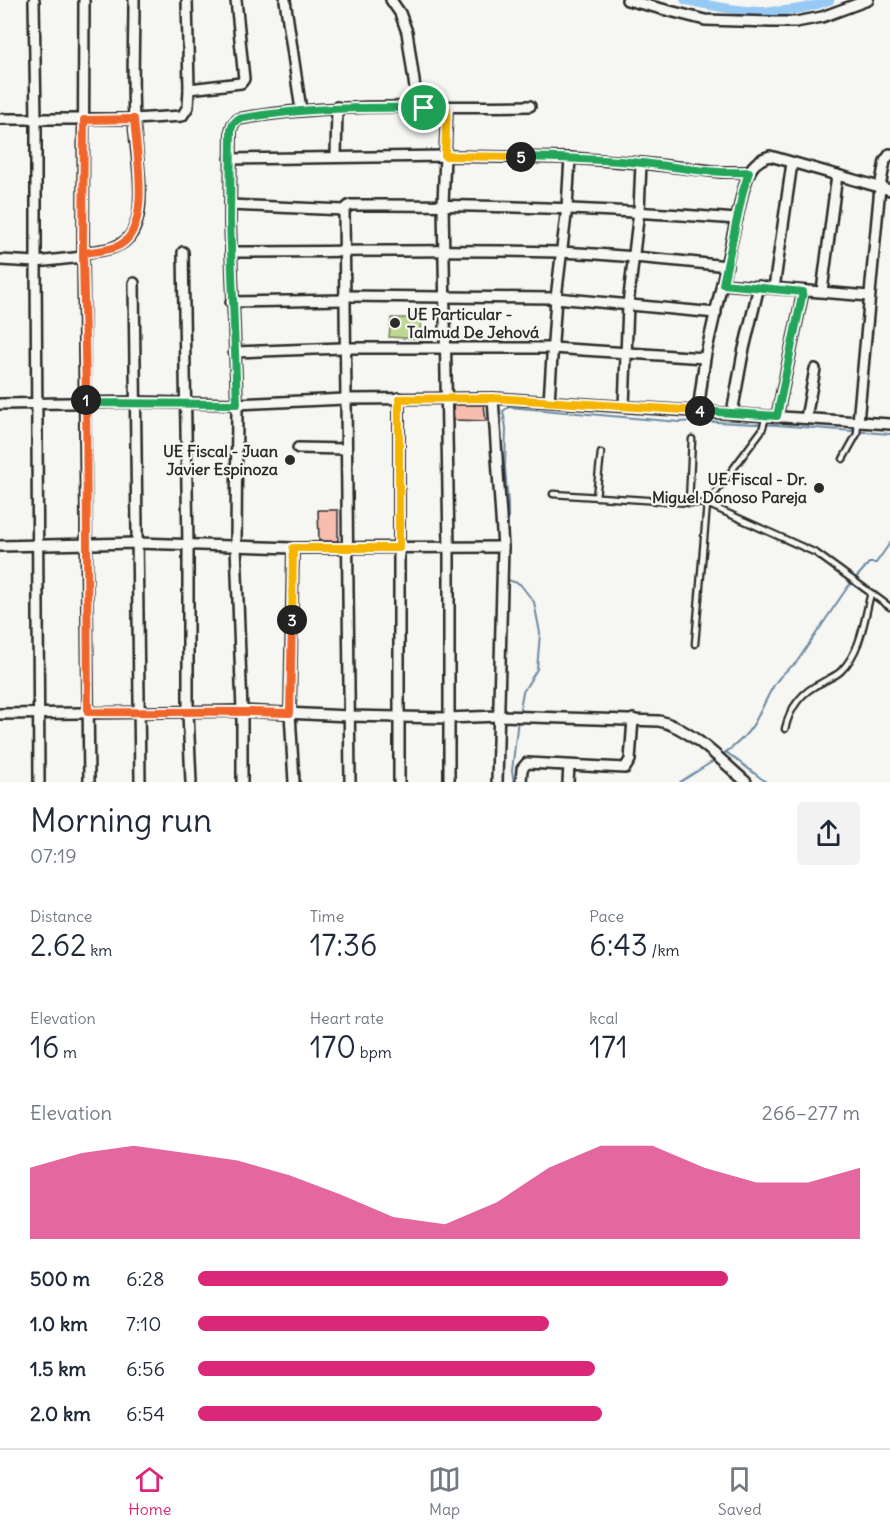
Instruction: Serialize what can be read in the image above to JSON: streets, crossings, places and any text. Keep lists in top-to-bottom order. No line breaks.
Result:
{"places":["UE Particular - Talmud De Jehová","UE Fiscal - Juan Javier Espinoza","UE Fiscal - Dr. Miguel Donoso Pareja"],"page":{"pins":["5","1","4","3"],"heading":["Morning run","07:19"],"stats":[["Distance","2.62 km"],["Time","17:36"],["Pace","6:43 /km"],["Elevation","16 m"],["Heart rate","170 bpm"],["kcal","171"]],"chart":["Elevation","266–277 m"],"list":[{"name":"500 m","note":"6:28"},{"name":"1.0 km","note":"7:10"},{"name":"1.5 km","note":"6:56"},{"name":"2.0 km","note":"6:54"}],"tabs":["Home","Map","Saved"]}}
